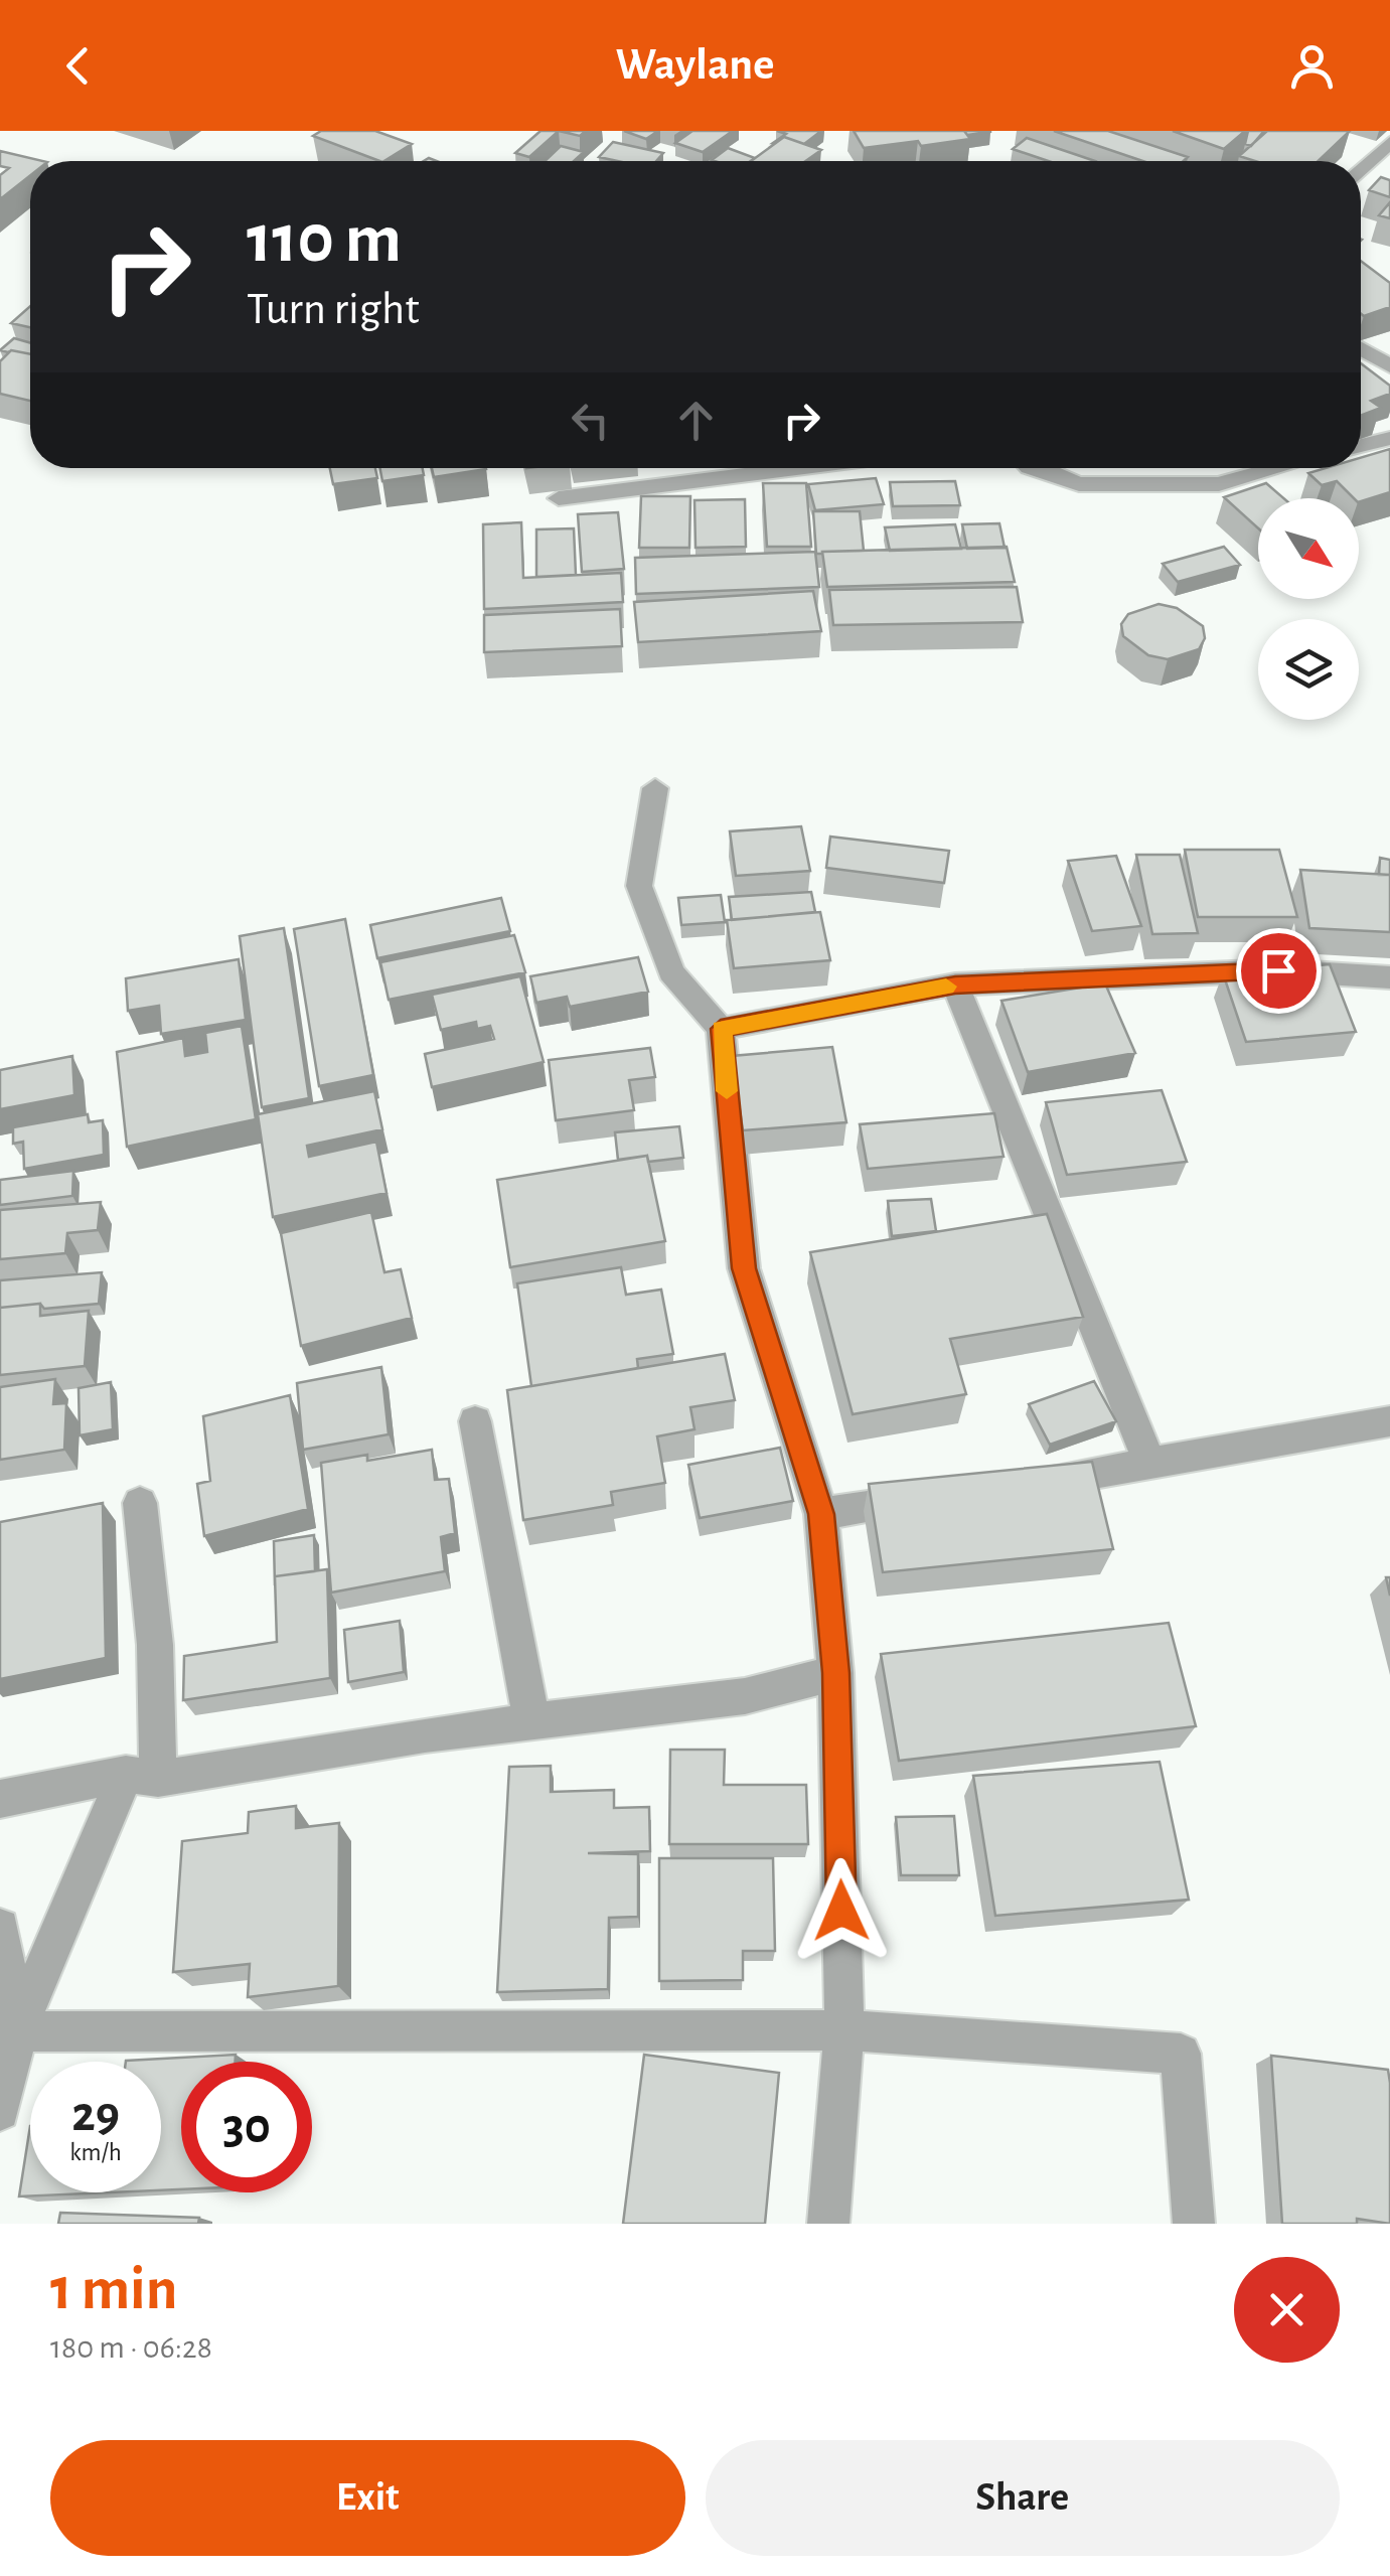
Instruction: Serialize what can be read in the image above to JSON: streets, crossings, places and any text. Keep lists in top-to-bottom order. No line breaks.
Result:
{"north":"bottom right","page":{"header":"Waylane","turn":["110 m","Turn right"],"speed":"29 km/h","limit":"30","heading":["1 min","180 m · 06:28"],"buttons":["Exit","Share"]}}
